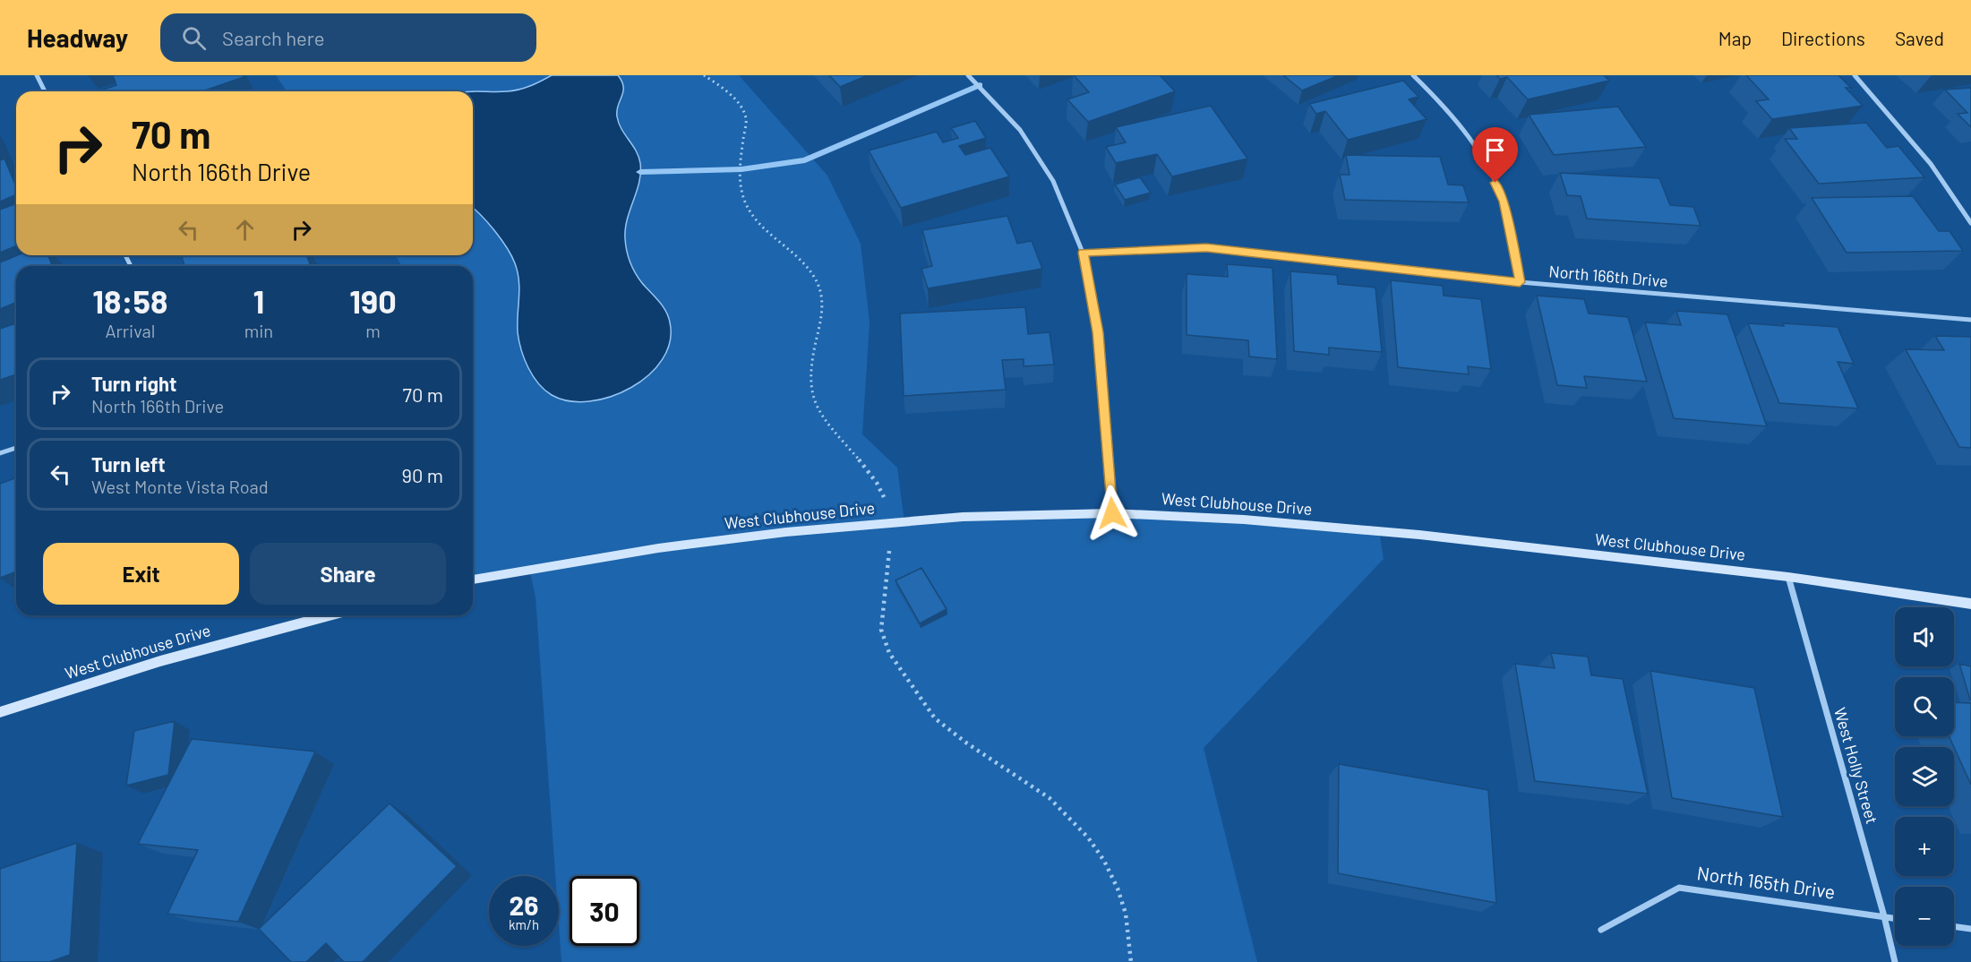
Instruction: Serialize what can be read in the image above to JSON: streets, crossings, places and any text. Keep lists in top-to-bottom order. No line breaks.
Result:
{"streets":{"street":["North 166th Drive","West Clubhouse Drive","West Holly Street","North 165th Drive"]},"crossings":[["West Clubhouse Drive","West Holly Street"],["West Holly Street","North 165th Drive"]],"page":{"header":"Headway","search":"Search here","nav":["Map","Directions","Saved"],"turn":["70 m","North 166th Drive"],"eta":["18:58","Arrival","1","min","190","m"],"list":[{"name":"Turn right","note":"North 166th Drive","value":"70 m"},{"name":"Turn left","note":"West Monte Vista Road","value":"90 m"}],"buttons":["Exit","Share"],"map_buttons":["+","−"],"speed":"26 km/h","limit":"30"}}
